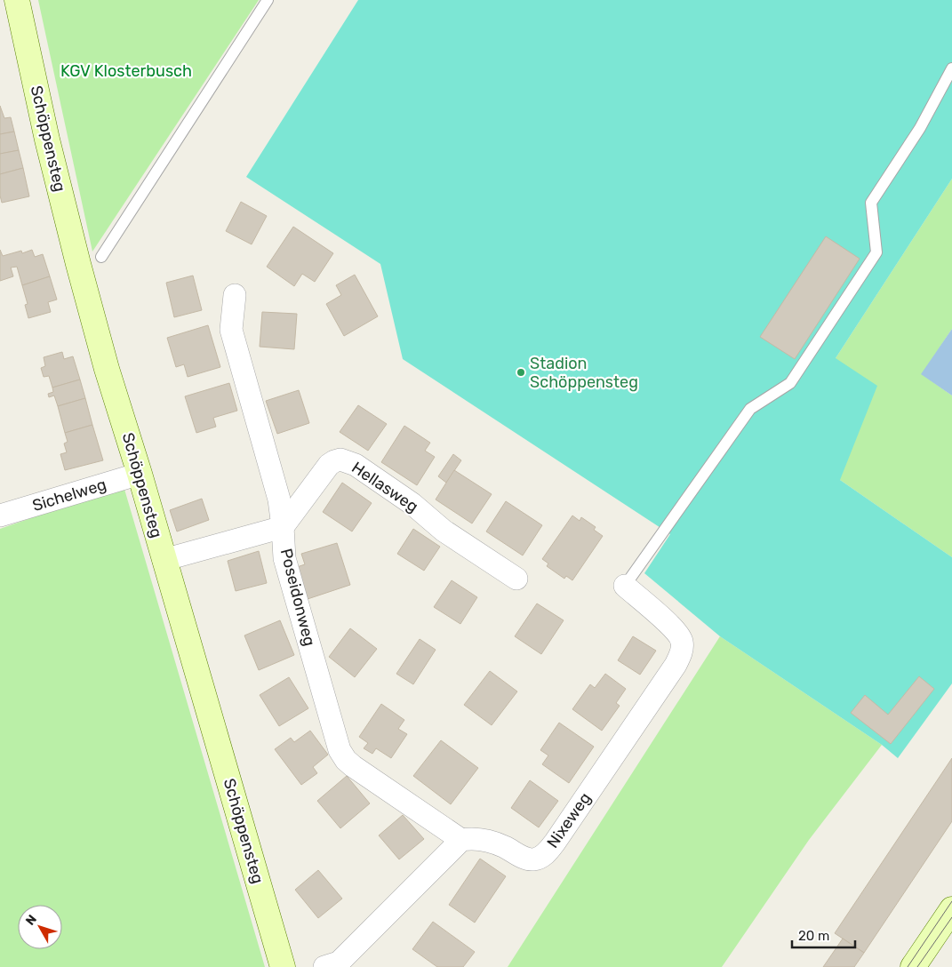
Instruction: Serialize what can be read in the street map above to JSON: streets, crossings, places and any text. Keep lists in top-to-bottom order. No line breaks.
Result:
{"streets":{"street":["Schöppensteg","Hellasweg","Sichelweg","Poseidonweg","Nixeweg"]},"crossings":[["Schöppensteg","Sichelweg"],["Hellasweg","Poseidonweg"],["Poseidonweg","Nixeweg"]],"parks":["KGV Klosterbusch"],"places":["Stadion Schöppensteg"],"scale_bar":"20 m","north":"top left"}
